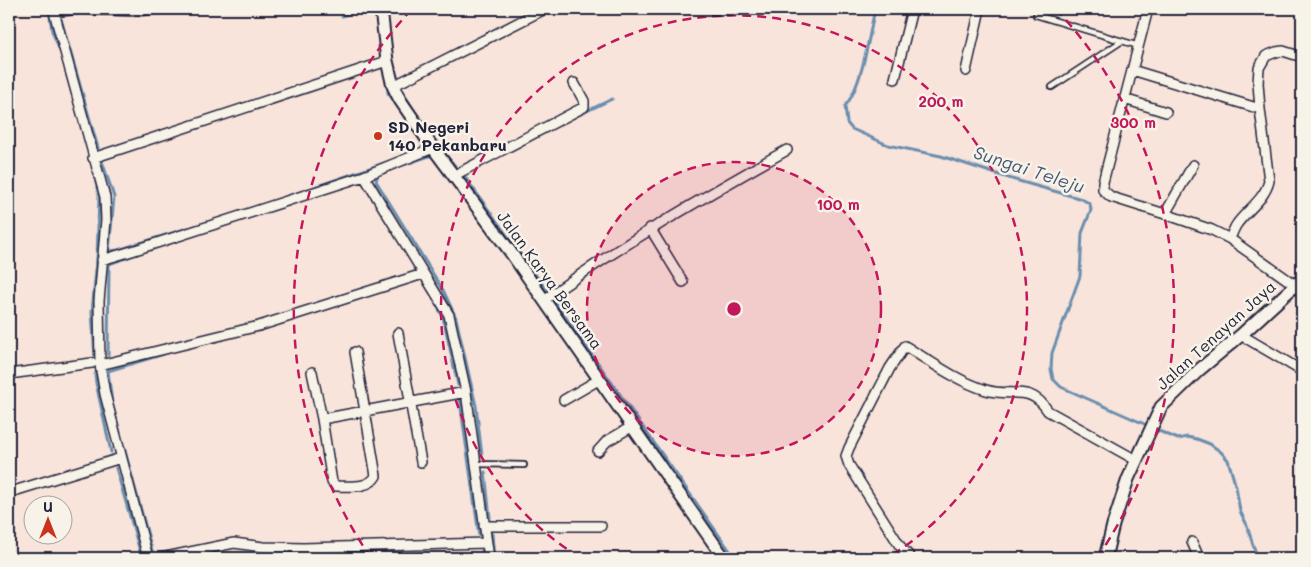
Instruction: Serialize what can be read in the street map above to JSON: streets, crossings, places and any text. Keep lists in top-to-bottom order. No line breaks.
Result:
{"streets":{"street":["Jalan Karya Bersama","Jalan Tenayan Jaya"]},"water":["Sungai Teleju"],"places":["SD Negeri 140 Pekanbaru"],"north":"top","rings":["200 m","300 m","100 m"]}
